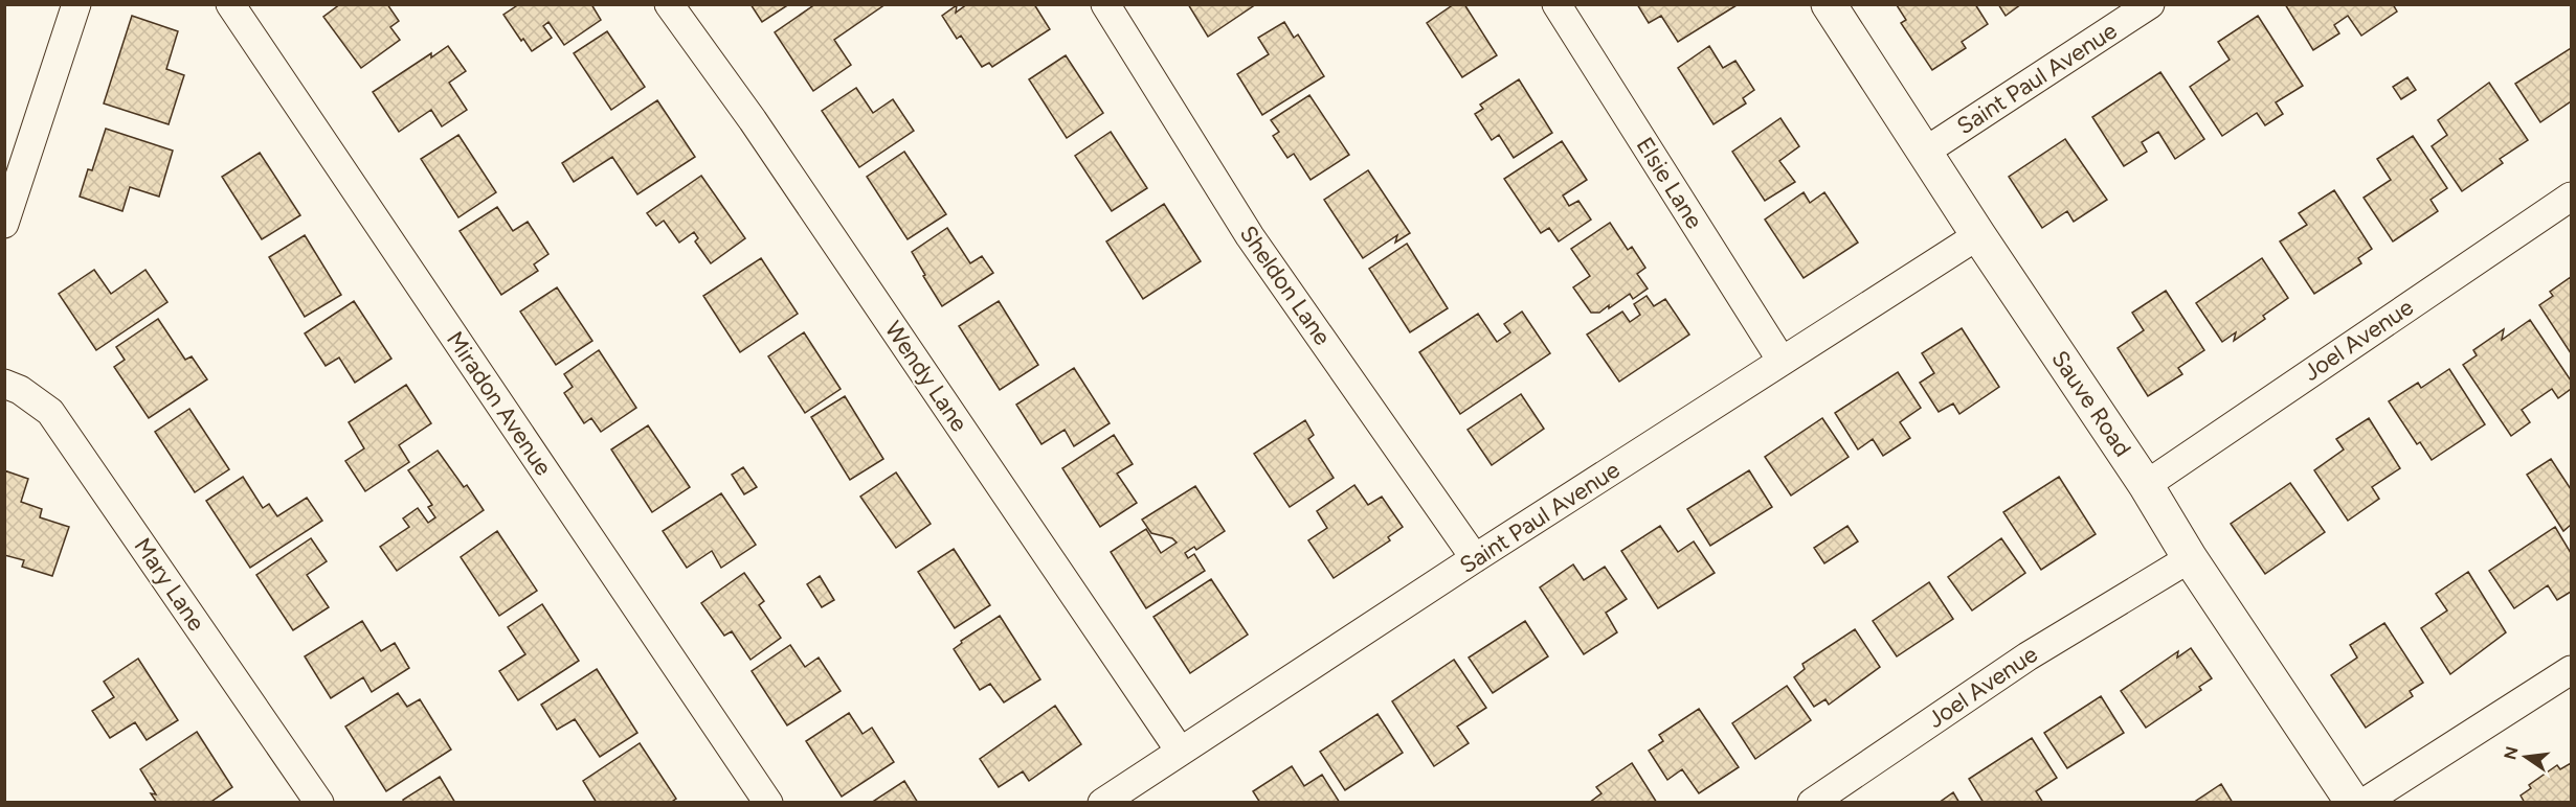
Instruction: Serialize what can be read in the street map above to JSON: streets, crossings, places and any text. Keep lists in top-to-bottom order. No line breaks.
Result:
{"streets":{"street":["Saint Paul Avenue","Elsie Lane","Sheldon Lane","Joel Avenue","Wendy Lane","Miradon Avenue","Sauve Road","Mary Lane"]},"crossings":[["Saint Paul Avenue","Elsie Lane"],["Saint Paul Avenue","Sheldon Lane"],["Saint Paul Avenue","Wendy Lane"],["Saint Paul Avenue","Sauve Road"],["Joel Avenue","Sauve Road"]],"north":"left"}
